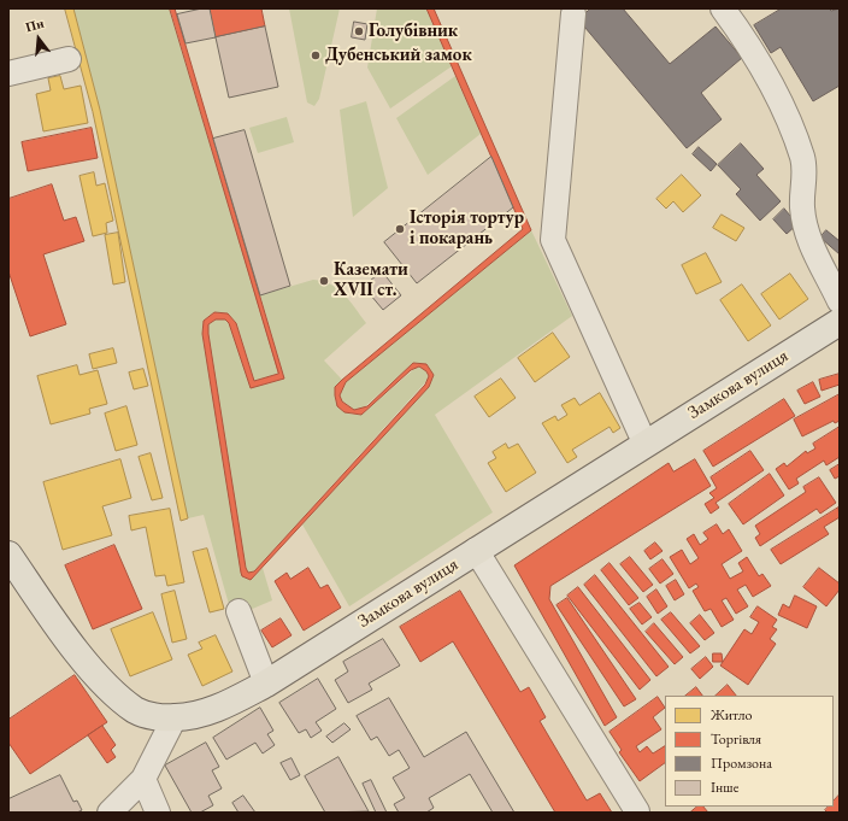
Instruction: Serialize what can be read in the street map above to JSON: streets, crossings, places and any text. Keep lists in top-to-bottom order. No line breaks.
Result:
{"streets":{"main road":["Замкова вулиця"]},"places":["Голубівник","Дубенський замок","Історія тортур і покарань","Каземати XVII ст."],"legend":["Житло","Торгівля","Промзона","Інше"],"north":"top"}
